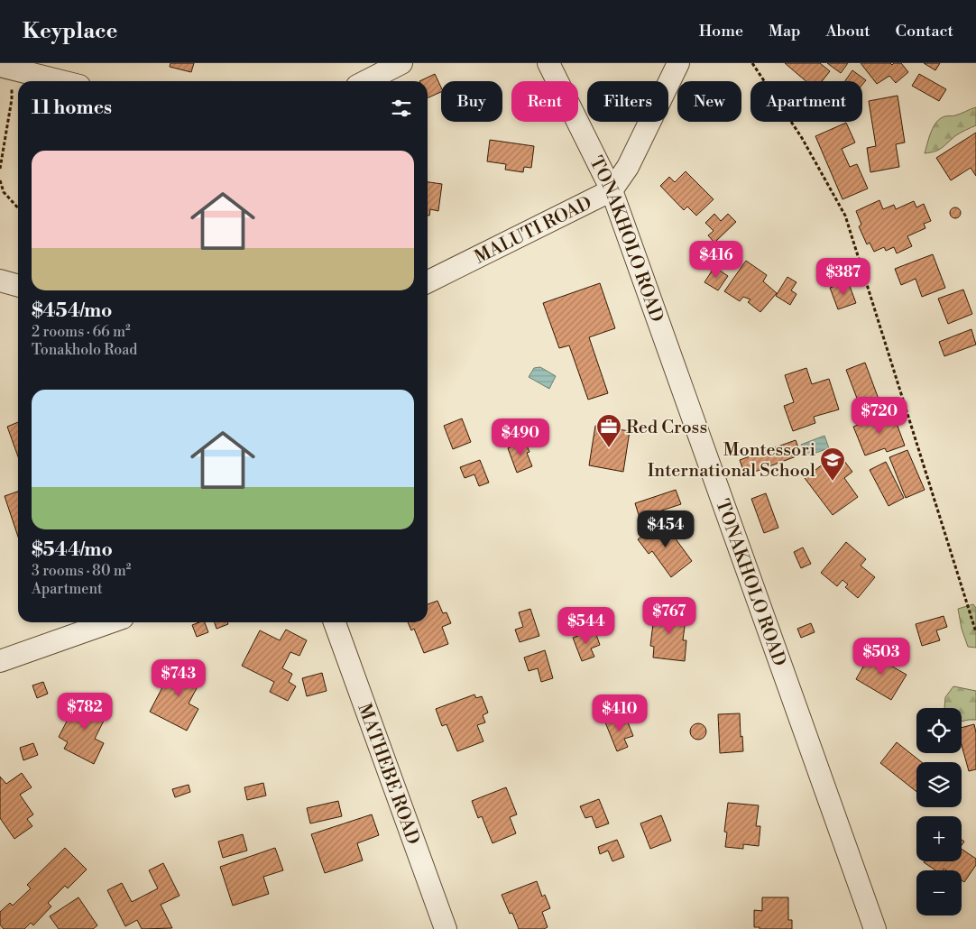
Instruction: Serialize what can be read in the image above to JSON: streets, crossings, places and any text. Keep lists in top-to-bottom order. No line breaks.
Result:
{"streets":{"street":["MALUTI ROAD","TONAKHOLO ROAD","MATHEBE ROAD"]},"crossings":[["MALUTI ROAD","TONAKHOLO ROAD"]],"places":{"office":["Red Cross"],"school or university":["Montessori International School"]},"page":{"header":"Keyplace","nav":["Home","Map","About","Contact"],"chip":["Buy","Rent","Filters","New","Apartment"],"heading":"11 homes","list":[{"name":"$454/mo","note":"2 rooms · 66 m² · Tonakholo Road"},{"name":"$544/mo","note":"3 rooms · 80 m² · Apartment"}],"price":["$416","$387","$720","$490","$454","$767","$544","$503","$743","$782","$410"],"map_buttons":["+","−"]}}
